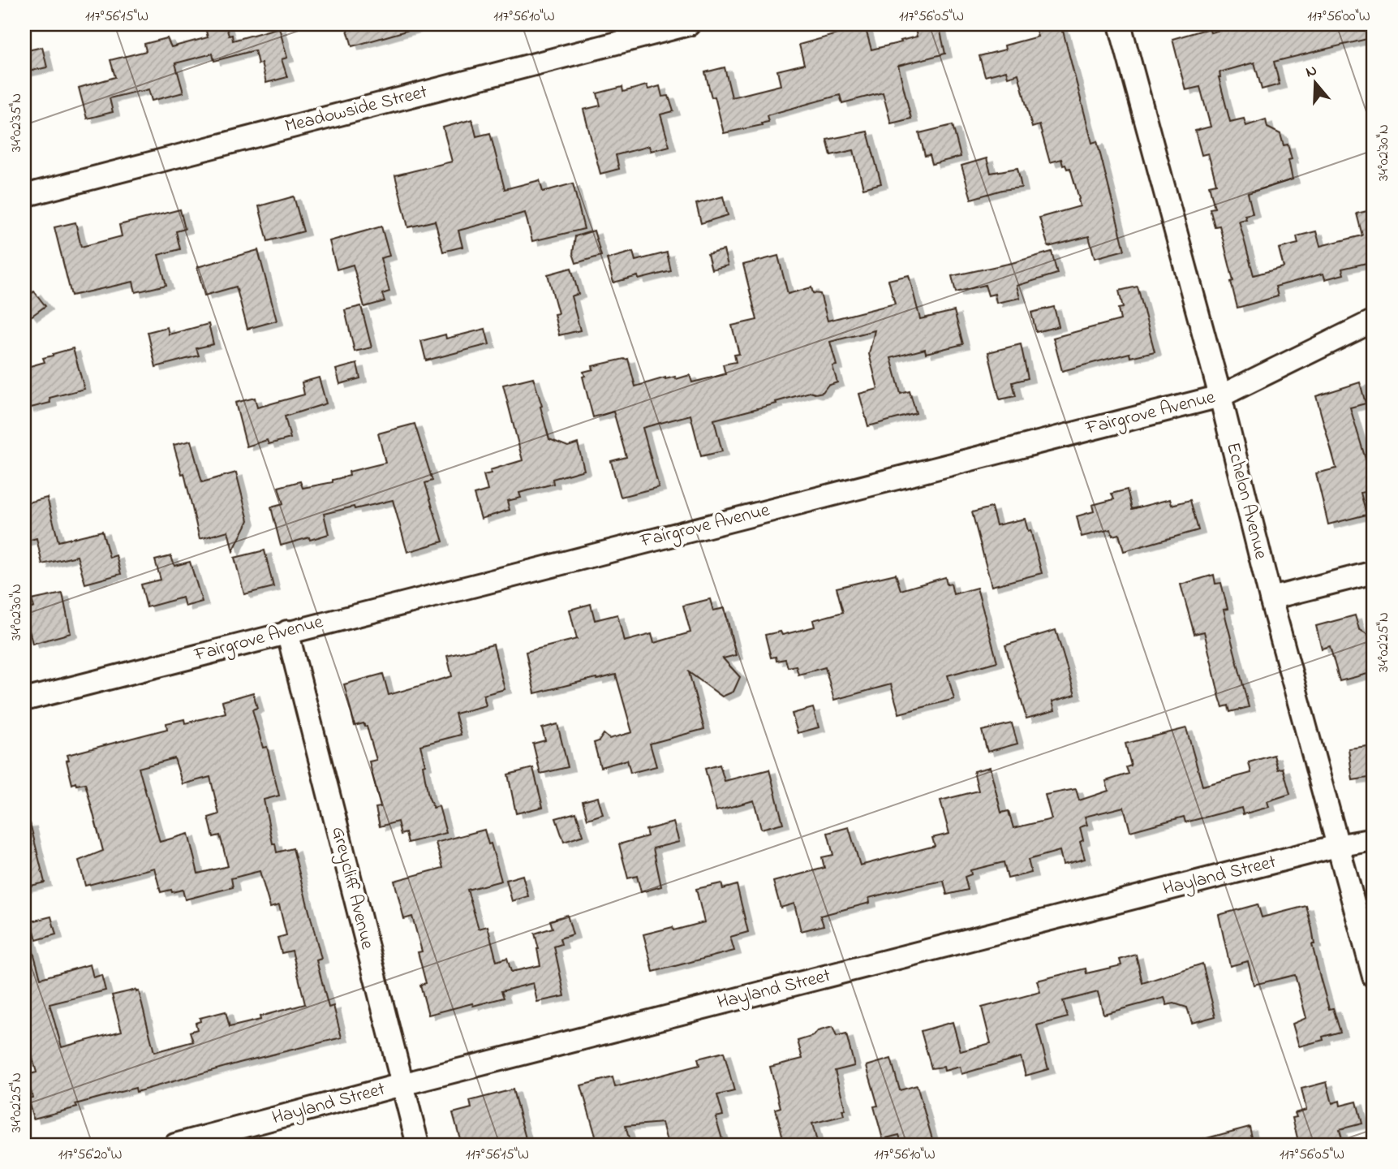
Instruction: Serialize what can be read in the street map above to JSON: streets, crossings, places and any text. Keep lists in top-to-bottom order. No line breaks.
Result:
{"streets":{"street":["Meadowside Street","Fairgrove Avenue","Echelon Avenue","Hayland Street","Greycliff Avenue"]},"crossings":[["Fairgrove Avenue","Echelon Avenue"],["Fairgrove Avenue","Greycliff Avenue"],["Echelon Avenue","Hayland Street"],["Hayland Street","Greycliff Avenue"]],"north":"top","coordinates":["117°56'15\"W","117°56'10\"W","117°56'05\"W","117°56'00\"W","34°02'35\"N","34°02'30\"N","34°02'25\"N","117°56'20\"W"]}
